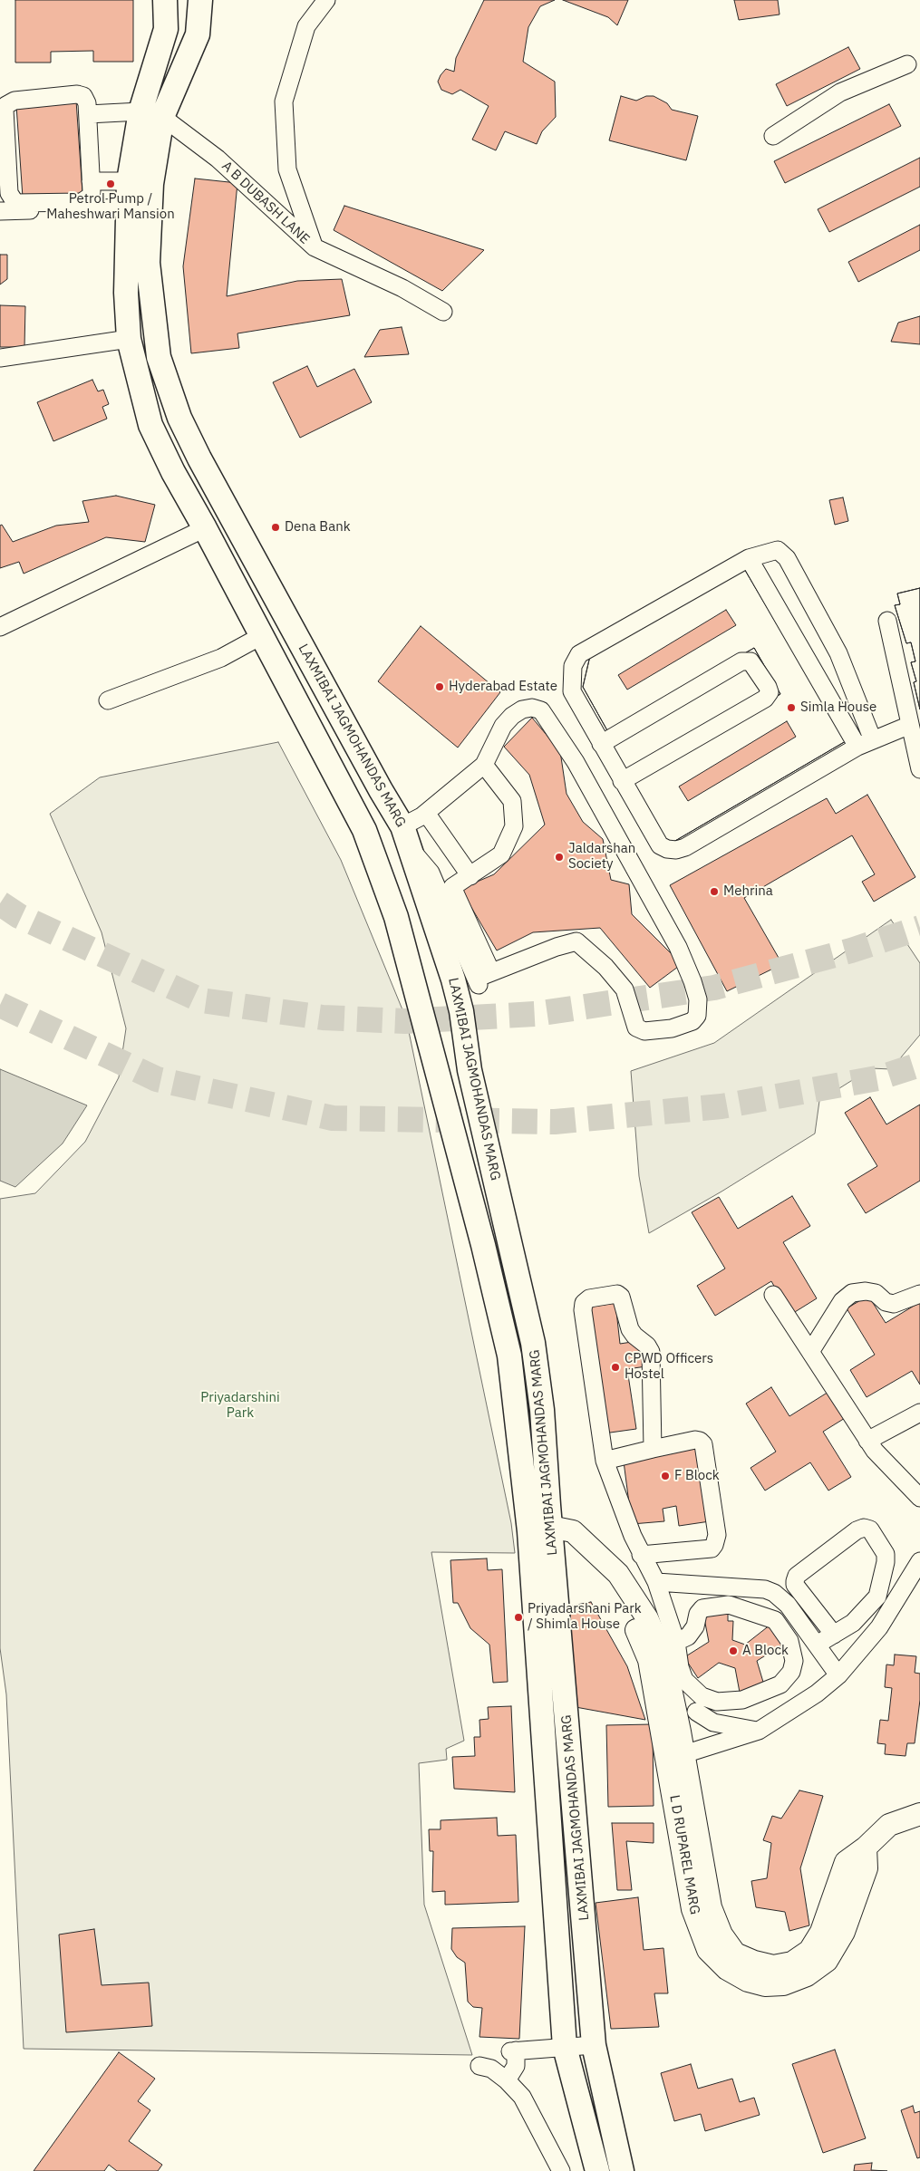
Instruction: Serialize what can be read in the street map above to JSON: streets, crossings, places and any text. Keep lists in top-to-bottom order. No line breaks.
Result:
{"streets":{"main road":["LAXMIBAI JAGMOHANDAS MARG"],"street":["A B DUBASH LANE","L D RUPAREL MARG"]},"crossings":[["A B DUBASH LANE","LAXMIBAI JAGMOHANDAS MARG"],["LAXMIBAI JAGMOHANDAS MARG","L D RUPAREL MARG"]],"parks":["Priyadarshini Park"],"places":["Petrol Pump / Maheshwari Mansion","Dena Bank","Hyderabad Estate","Simla House","Jaldarshan Society","Mehrina","CPWD Officers Hostel","F Block","Priyadarshani Park / Shimla House","A Block"]}
